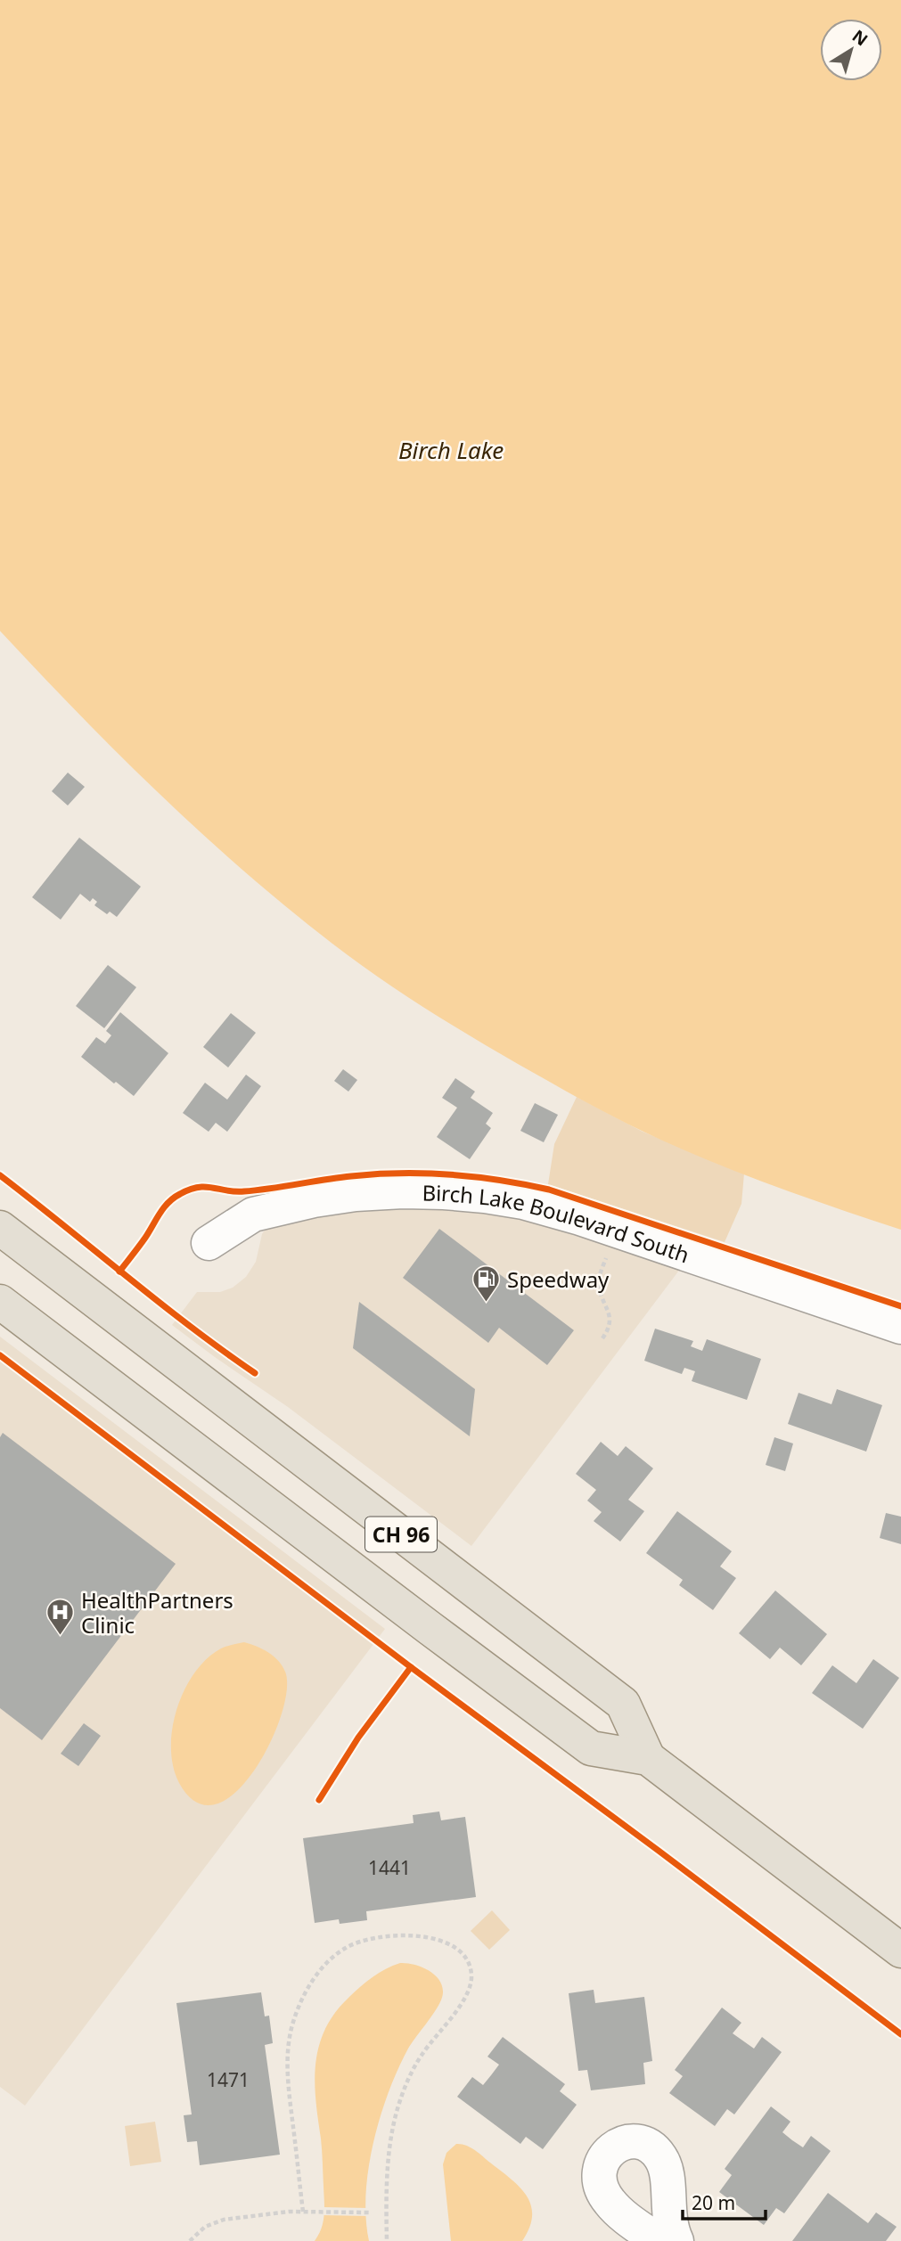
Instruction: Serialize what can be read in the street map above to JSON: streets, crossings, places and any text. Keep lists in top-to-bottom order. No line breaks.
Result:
{"streets":{"main road":["CH 96"],"street":["Birch Lake Boulevard South"]},"water":["Birch Lake"],"places":{"fuel station":["Speedway"],"hospital":["HealthPartners Clinic"]},"house_numbers":["1441","1471"],"scale_bar":"20 m","north":"top right"}
